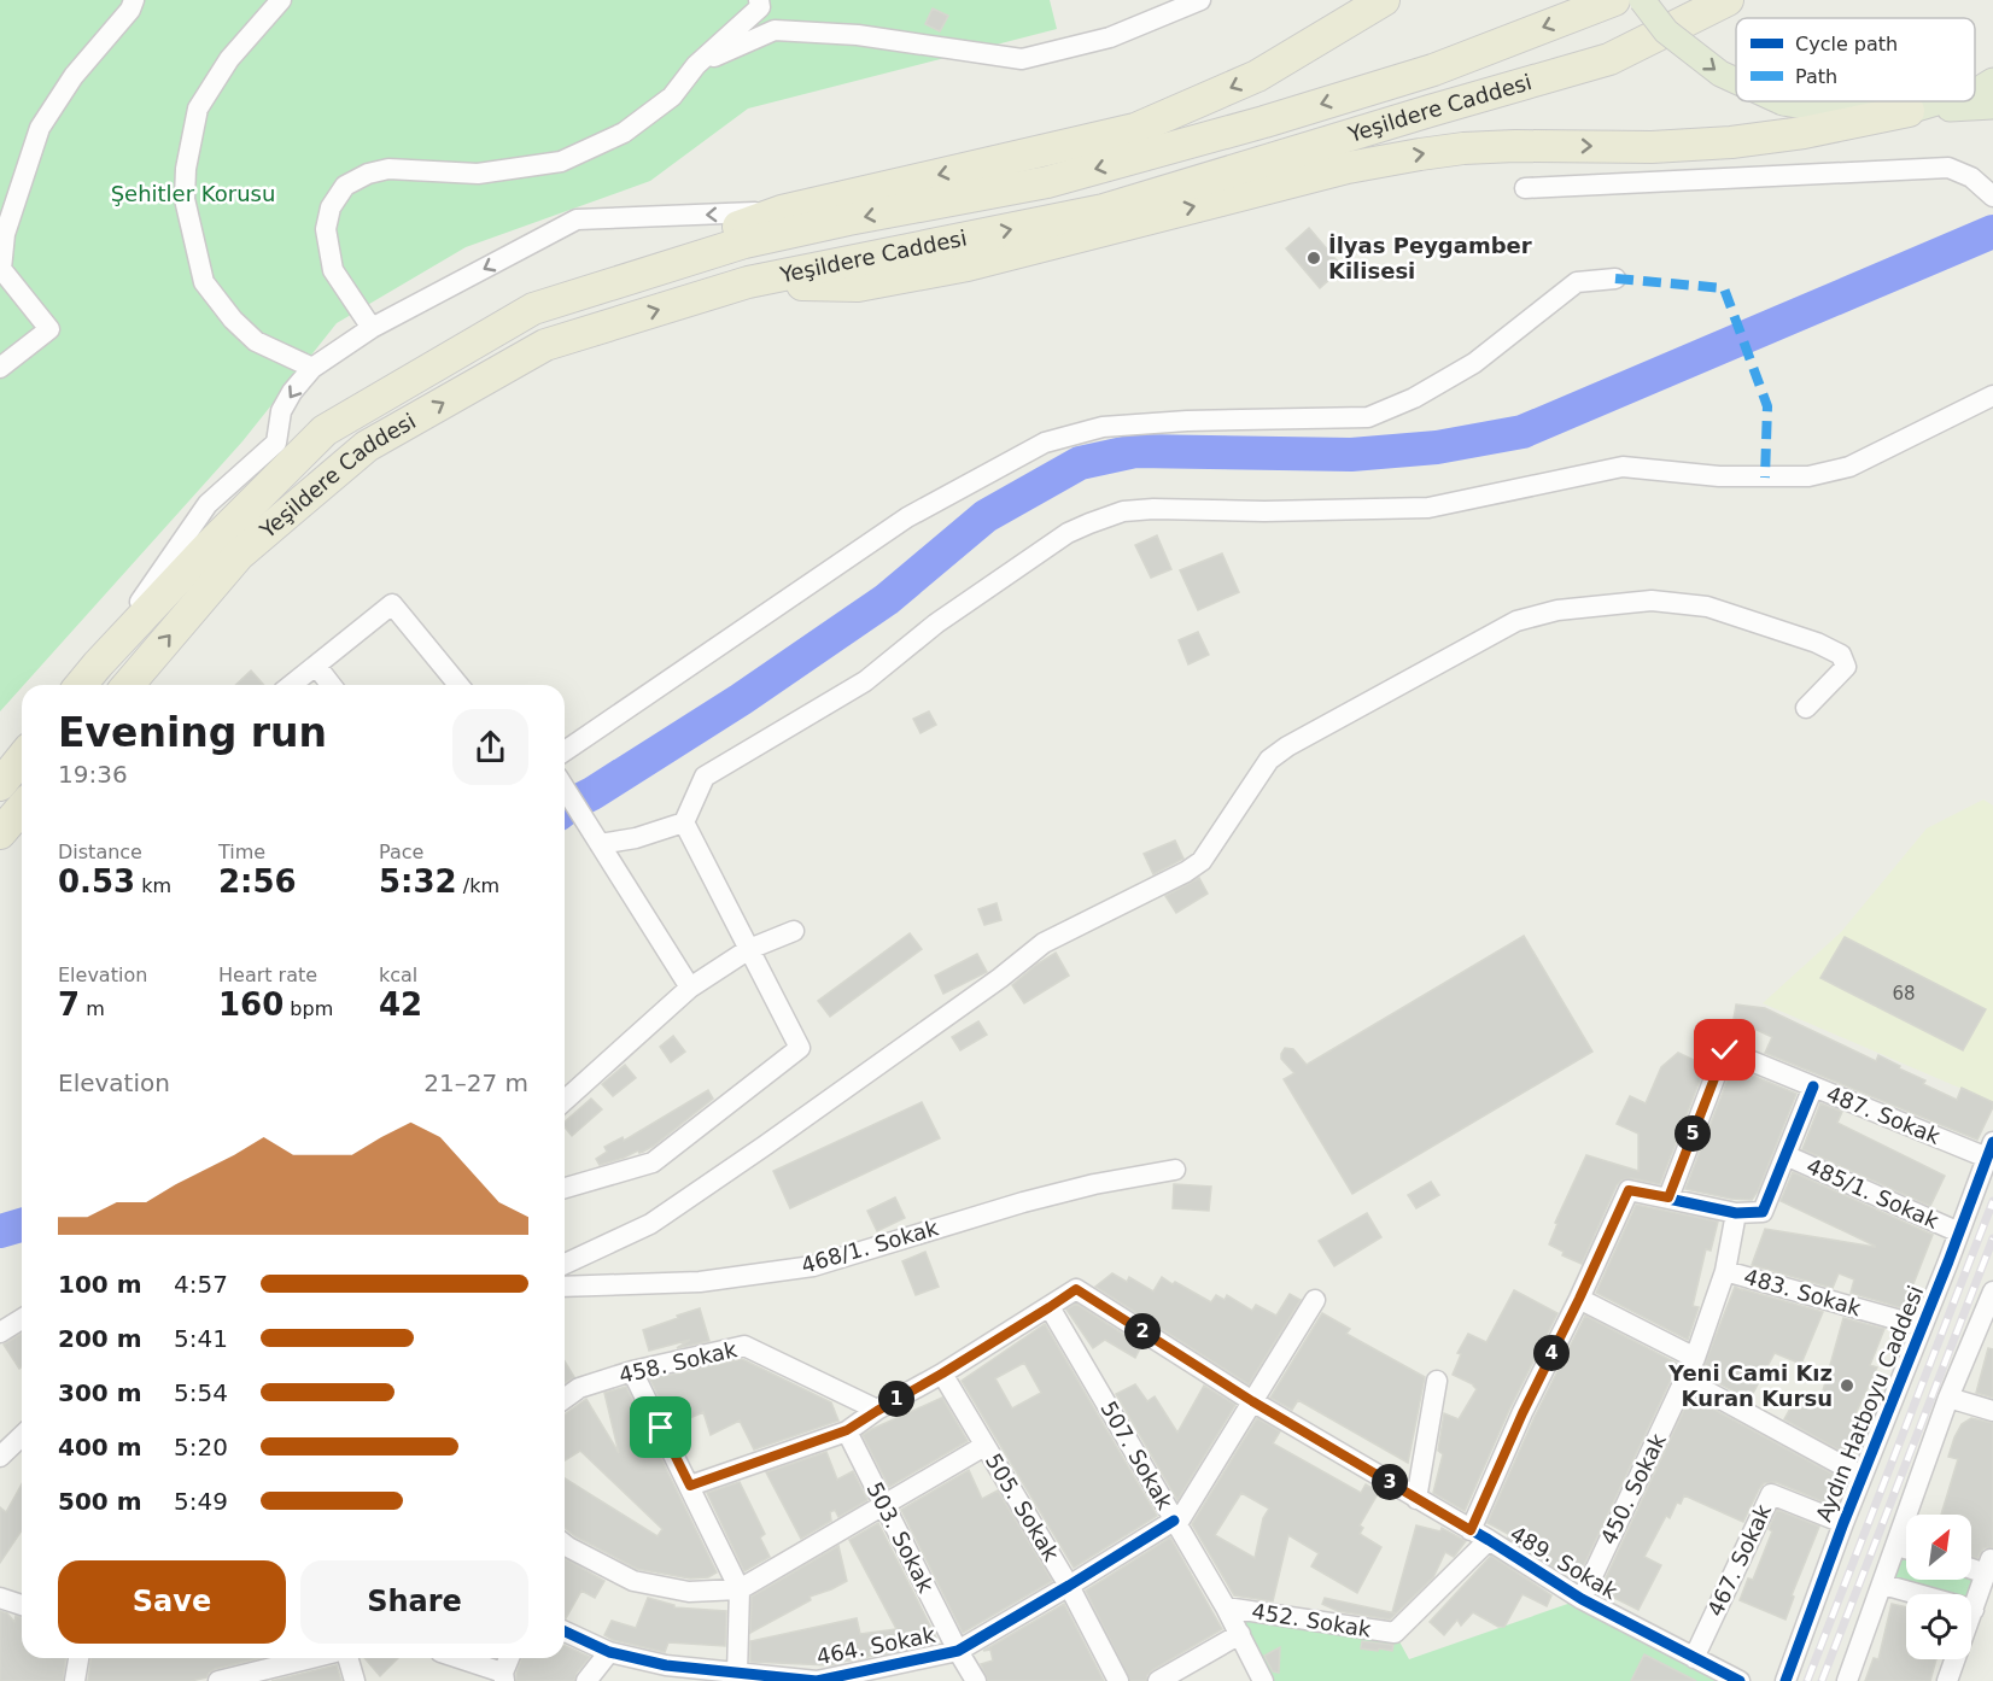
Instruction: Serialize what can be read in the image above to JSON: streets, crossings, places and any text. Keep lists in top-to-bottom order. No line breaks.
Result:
{"streets":{"highway":["Yeşildere Caddesi"],"street":["487. Sokak","485/1. Sokak","468/1. Sokak","483. Sokak","458. Sokak","Aydın Hatboyu Caddesi","507. Sokak","450. Sokak","505. Sokak","503. Sokak","467. Sokak","489. Sokak","452. Sokak","464. Sokak"]},"crossings":[["487. Sokak","Aydın Hatboyu Caddesi"],["485/1. Sokak","Aydın Hatboyu Caddesi"],["483. Sokak","Aydın Hatboyu Caddesi"],["483. Sokak","450. Sokak"],["Aydın Hatboyu Caddesi","467. Sokak"],["507. Sokak","489. Sokak"],["507. Sokak","452. Sokak"],["507. Sokak","464. Sokak"],["450. Sokak","489. Sokak"],["505. Sokak","464. Sokak"],["503. Sokak","464. Sokak"],["467. Sokak","489. Sokak"],["489. Sokak","452. Sokak"]],"parks":["Şehitler Korusu"],"places":["İlyas Peygamber Kilisesi","Yeni Cami Kız Kuran Kursu"],"house_numbers":["68"],"legend":["Cycle path","Path"],"north":"top right","page":{"heading":["Evening run","19:36"],"stats":[["Distance","0.53 km"],["Time","2:56"],["Pace","5:32 /km"],["Elevation","7 m"],["Heart rate","160 bpm"],["kcal","42"]],"chart":["Elevation","21–27 m"],"pins":["5","2","4","1","3"],"list":[{"name":"100 m","note":"4:57"},{"name":"200 m","note":"5:41"},{"name":"300 m","note":"5:54"},{"name":"400 m","note":"5:20"},{"name":"500 m","note":"5:49"}],"buttons":["Save","Share"]}}
